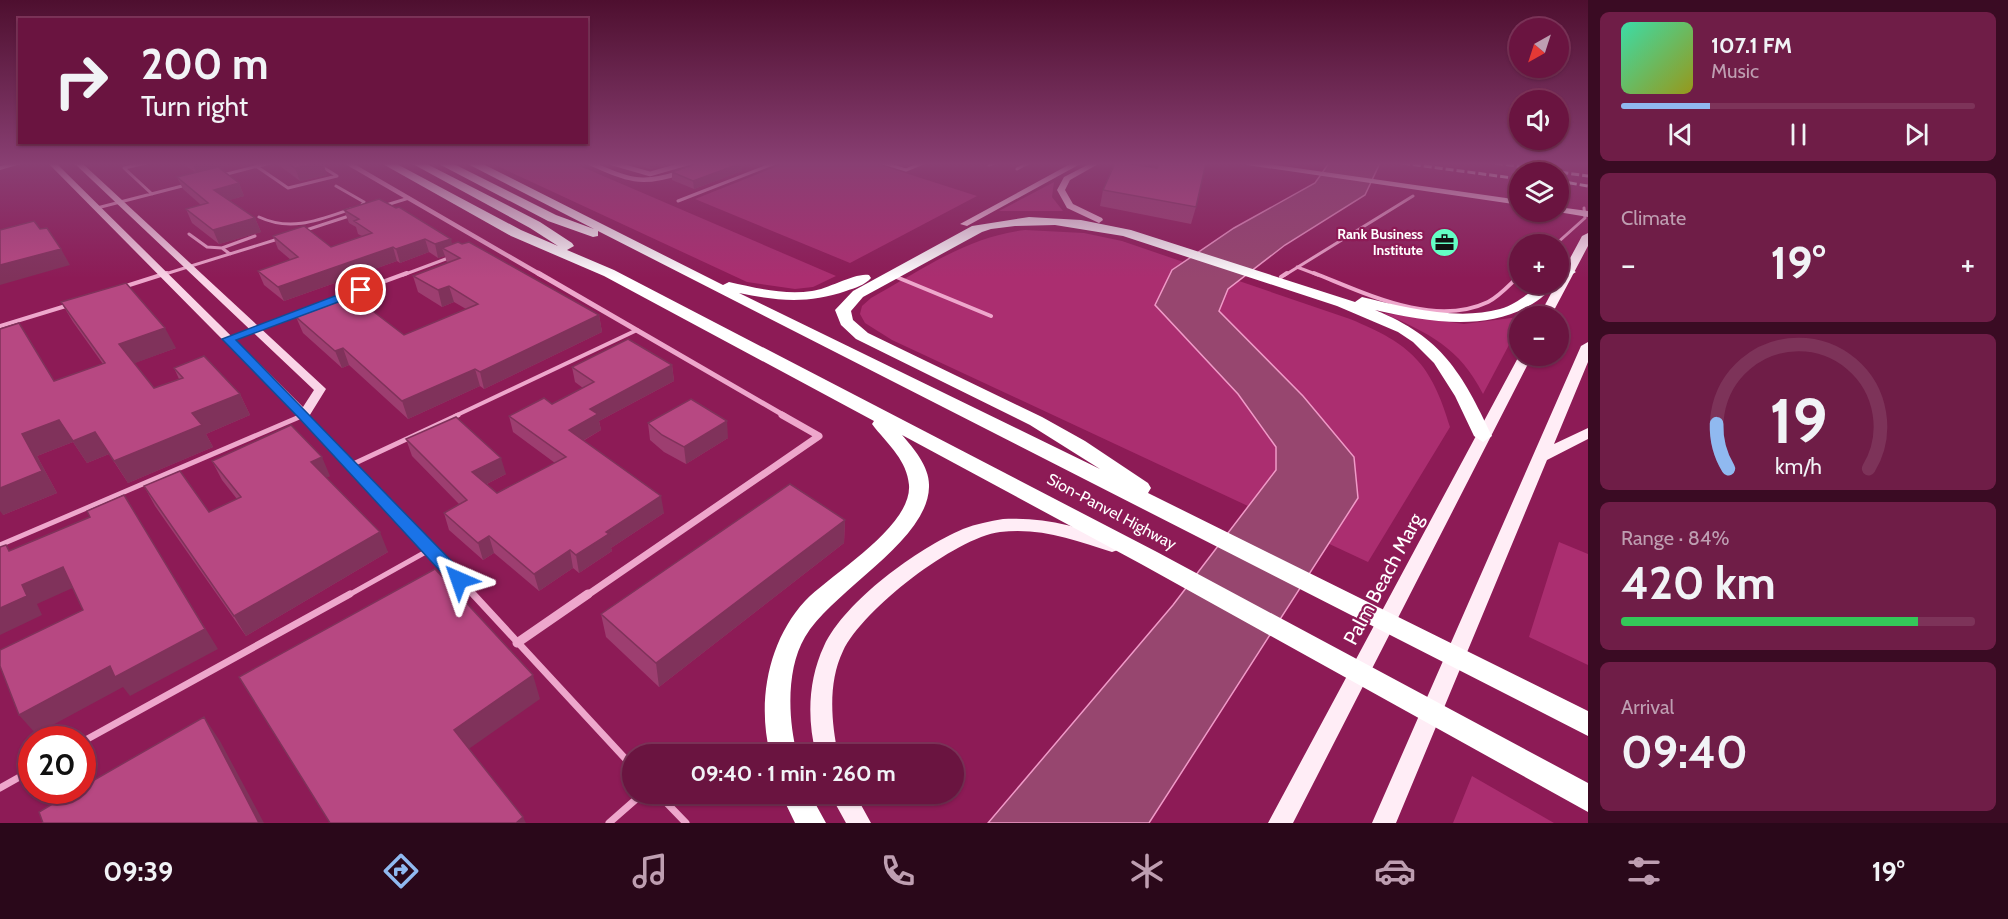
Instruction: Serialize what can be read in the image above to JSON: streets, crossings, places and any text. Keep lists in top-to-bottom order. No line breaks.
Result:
{"streets":{"highway":["Sion-Panvel Highway"],"main road":["Palm Beach Marg"]},"places":{"office":["Rank Business Institute"]},"north":"bottom left","page":{"map_buttons":["+","−"],"turn":["200 m","Turn right"],"song":["107.1 FM","Music"],"tile":["Climate",["Range · 84%","420 km"],["Arrival","09:40"]],"heat":["−","19°","+"],"limit":"20","trip":"09:40 · 1 min · 260 m","tabs":["09:39","19°"],"gauge":["19","km/h"]}}
